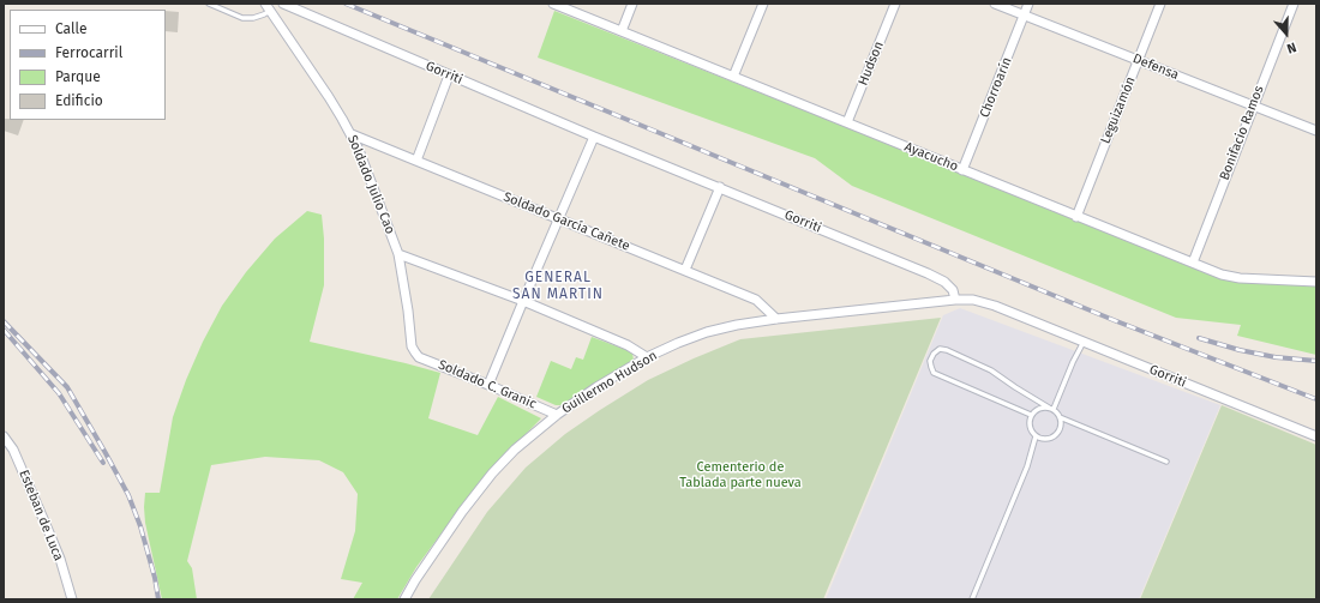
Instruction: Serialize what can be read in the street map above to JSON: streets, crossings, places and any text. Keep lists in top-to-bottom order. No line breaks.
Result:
{"streets":{"street":["Hudson","Defensa","Gorriti","Chorroarín","Leguizamón","Bonifacio Ramos","Ayacucho","Soldado Julio Cao","Soldado García Cañete","Guillermo Hudson","Soldado C. Granic","Esteban de Luca"]},"crossings":[["Hudson","Ayacucho"],["Defensa","Chorroarín"],["Defensa","Leguizamón"],["Defensa","Bonifacio Ramos"],["Gorriti","Guillermo Hudson"],["Chorroarín","Ayacucho"],["Leguizamón","Ayacucho"],["Bonifacio Ramos","Ayacucho"],["Soldado Julio Cao","Soldado García Cañete"],["Soldado Julio Cao","Soldado C. Granic"],["Soldado García Cañete","Guillermo Hudson"],["Guillermo Hudson","Soldado C. Granic"]],"districts":["GENERAL SAN MARTIN"],"parks":["Cementerio de Tablada parte nueva"],"legend":["Calle","Ferrocarril","Parque","Edificio"],"north":"bottom"}
